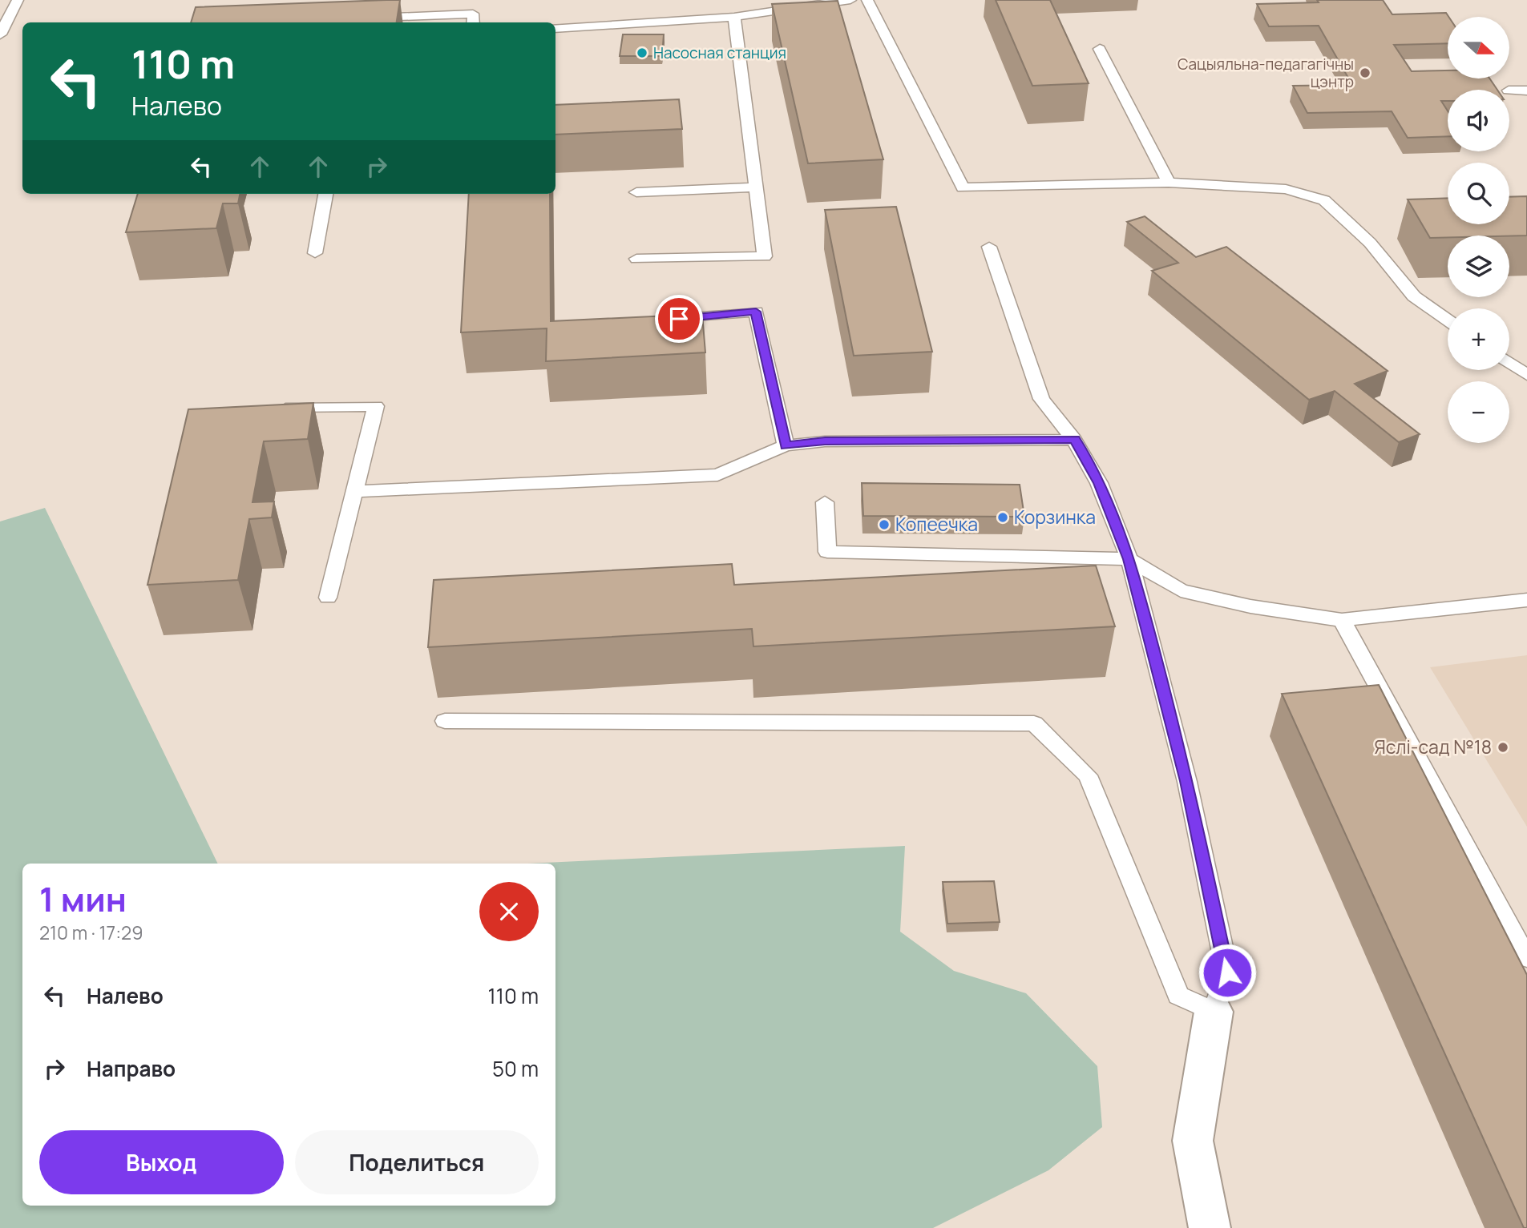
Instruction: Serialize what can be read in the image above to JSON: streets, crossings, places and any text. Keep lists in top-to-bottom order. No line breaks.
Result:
{"places":["Насосная станция","Сацыяльна-педагагічны цэнтр","Корзинка","Копеечка","Яслі-сад №18"],"north":"right","page":{"map_buttons":["+","−"],"turn":["110 m","Налево"],"heading":["1 мин","210 m · 17:29"],"list":[{"name":"Налево","value":"110 m"},{"name":"Направо","value":"50 m"}],"buttons":["Выход","Поделиться"]}}
